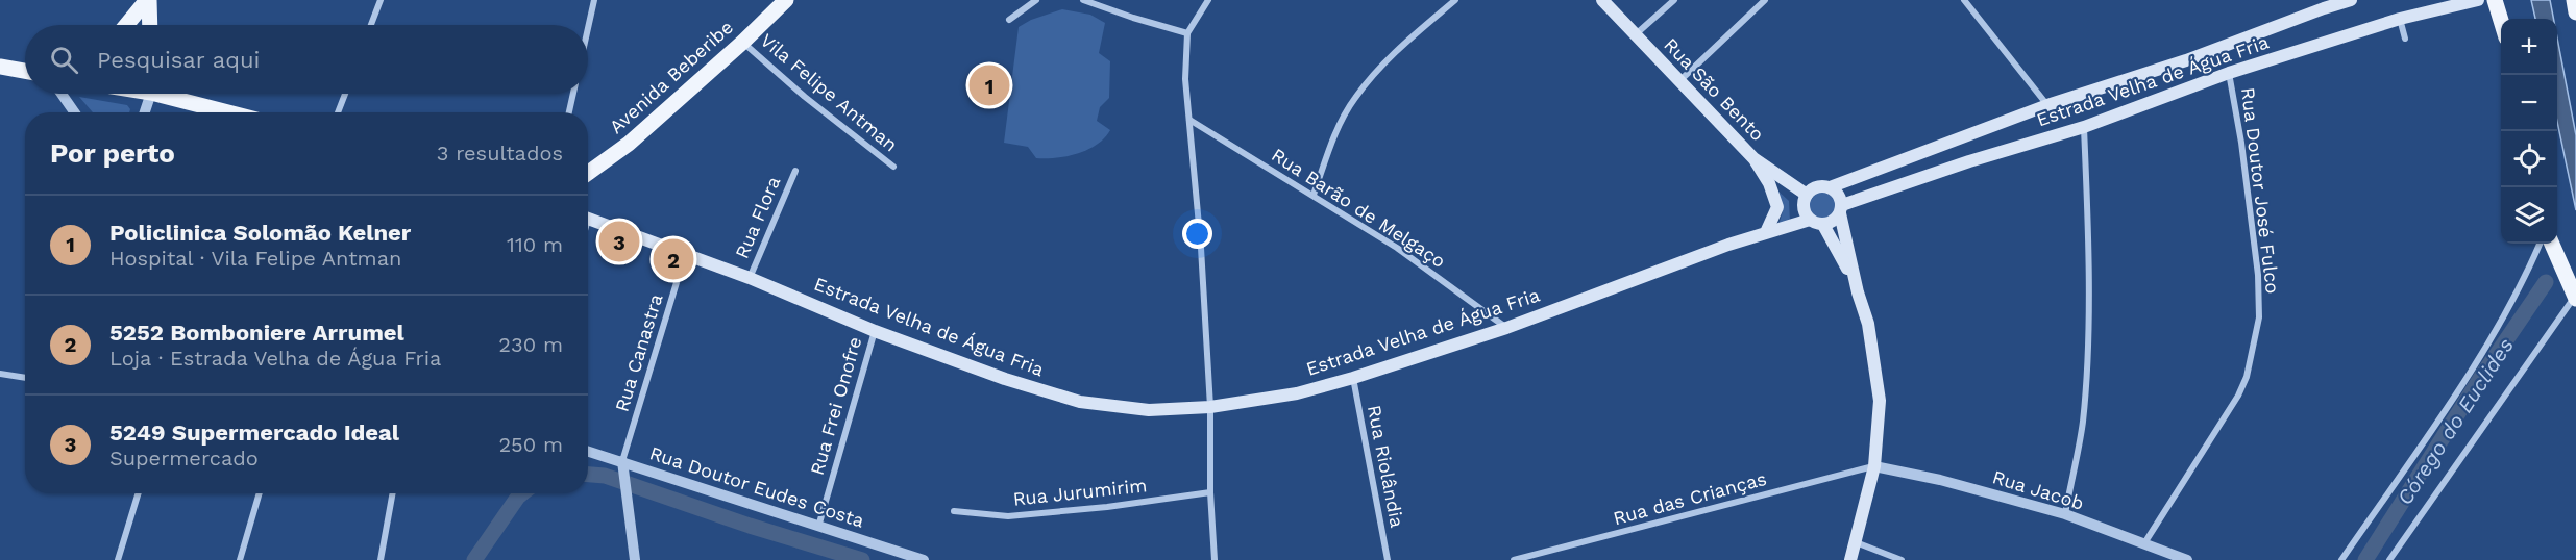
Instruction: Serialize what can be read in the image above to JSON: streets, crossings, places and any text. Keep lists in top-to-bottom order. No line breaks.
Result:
{"streets":{"main road":["Avenida Beberibe","Estrada Velha de Água Fria","Rua São Bento"],"street":["Vila Felipe Antman","Rua Doutor José Fulco","Rua Barão de Melgaço","Rua Flora","Rua Canastra","Rua Frei Onofre","Rua Riolândia","Rua Doutor Eudes Costa","Rua Jacob","Rua Jurumirim","Rua das Crianças"]},"crossings":[["Avenida Beberibe","Vila Felipe Antman"],["Estrada Velha de Água Fria","Rua São Bento"],["Estrada Velha de Água Fria","Rua Doutor José Fulco"],["Estrada Velha de Água Fria","Rua Barão de Melgaço"],["Estrada Velha de Água Fria","Rua Flora"],["Estrada Velha de Água Fria","Rua Canastra"],["Estrada Velha de Água Fria","Rua Frei Onofre"],["Estrada Velha de Água Fria","Rua Riolândia"],["Rua Doutor José Fulco","Rua Jacob"],["Rua Canastra","Rua Doutor Eudes Costa"],["Rua Frei Onofre","Rua Doutor Eudes Costa"],["Rua Jacob","Rua das Crianças"]],"water":["Córego do Euclides"],"page":{"map_buttons":["+","−"],"search":"Pesquisar aqui","pins":["1","3","2"],"heading":["Por perto","3 resultados"],"list":[{"mark":"1","name":"Policlinica Solomão Kelner","note":"Hospital · Vila Felipe Antman","value":"110 m"},{"mark":"2","name":"5252 Bomboniere Arrumel","note":"Loja · Estrada Velha de Água Fria","value":"230 m"},{"mark":"3","name":"5249 Supermercado Ideal","note":"Supermercado","value":"250 m"}]}}
